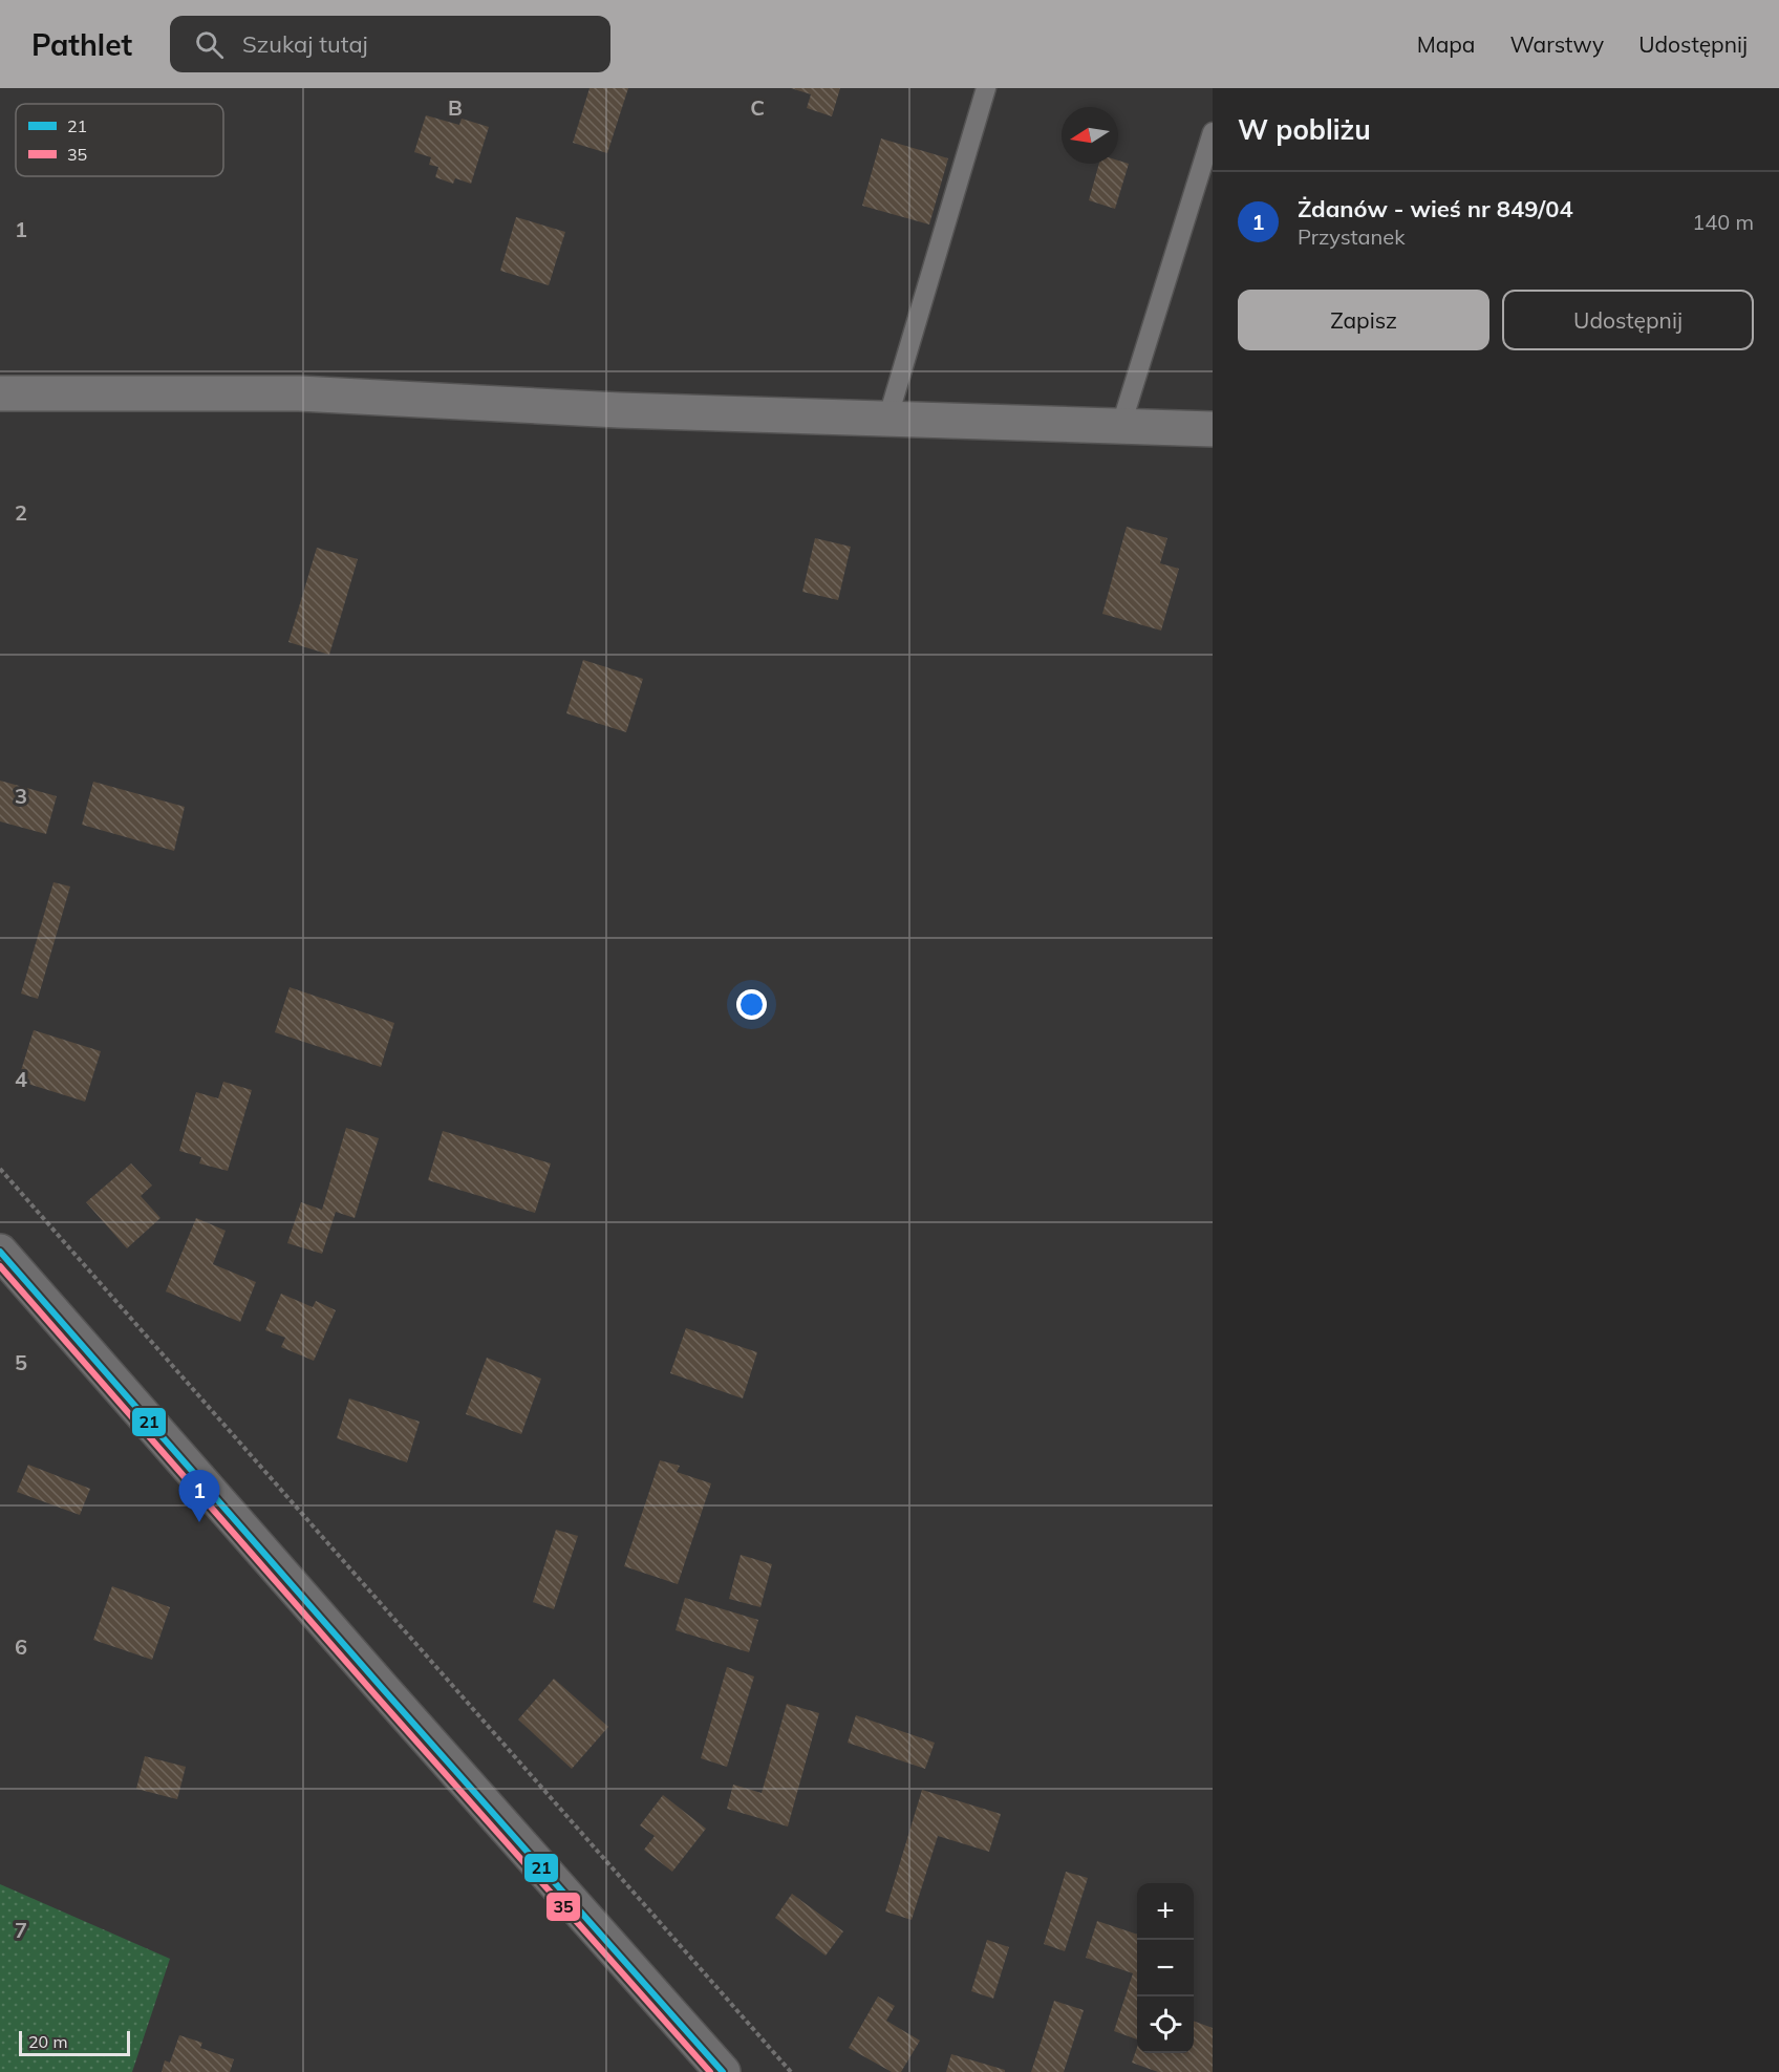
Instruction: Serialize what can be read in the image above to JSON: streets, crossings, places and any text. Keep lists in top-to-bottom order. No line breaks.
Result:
{"lines":["transit line 21","transit line 35"],"legend":["21","35"],"scale_bar":"20 m","north":"left","page":{"header":"Pathlet","search":"Szukaj tutaj","nav":["Mapa","Warstwy","Udostępnij"],"heading":"W pobliżu","list":[{"mark":"1","name":"Żdanów - wieś nr 849/04","note":"Przystanek","value":"140 m"}],"buttons":["Zapisz","Udostępnij"],"pins":"1","map_buttons":["+","−"],"scale":"20 m"},"grid":{"columns":["B","C"],"rows":["1","2","3","4","5","6","7"]}}
